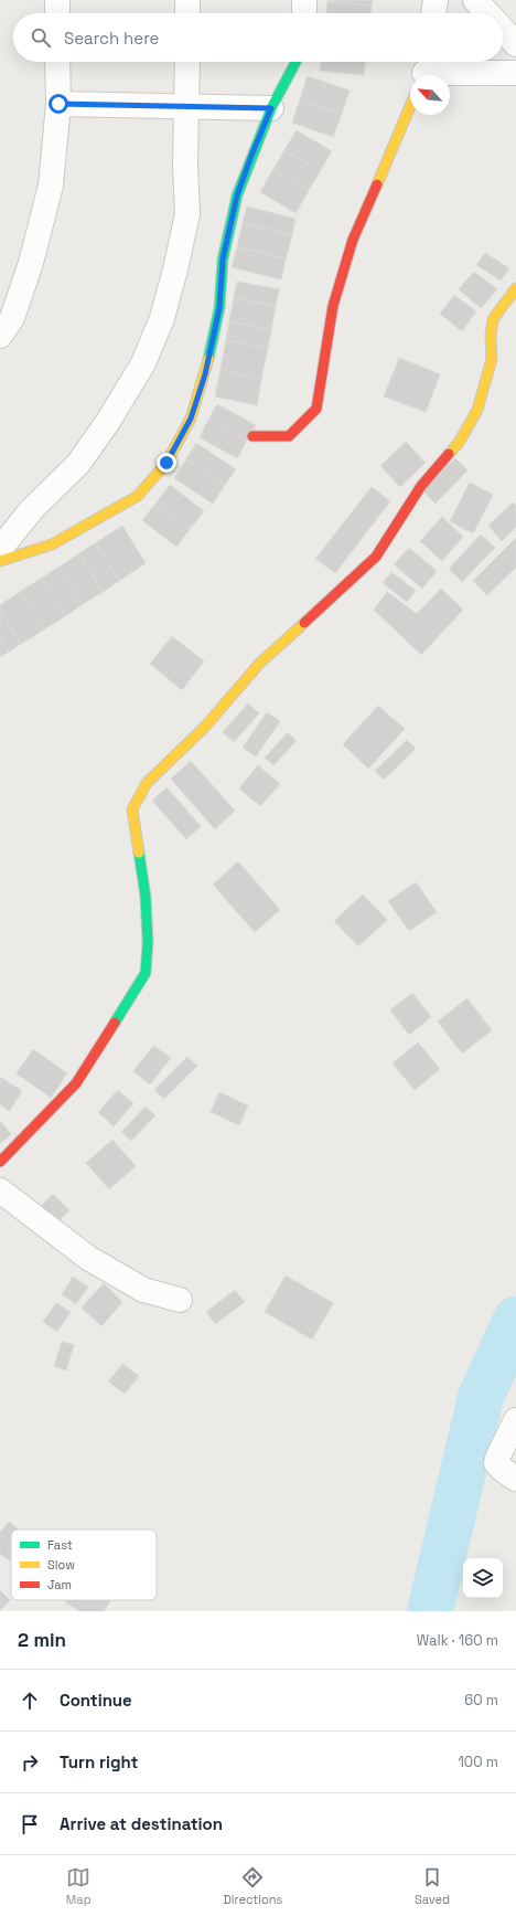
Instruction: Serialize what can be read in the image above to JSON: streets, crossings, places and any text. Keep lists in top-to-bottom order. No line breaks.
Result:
{"legend":["Fast","Slow","Jam"],"north":"top left","page":{"search":"Search here","heading":["2 min","Walk · 160 m"],"list":[["Continue","60 m"],["Turn right","100 m"],"Arrive at destination"],"nav":["Map","Directions","Saved"]}}
